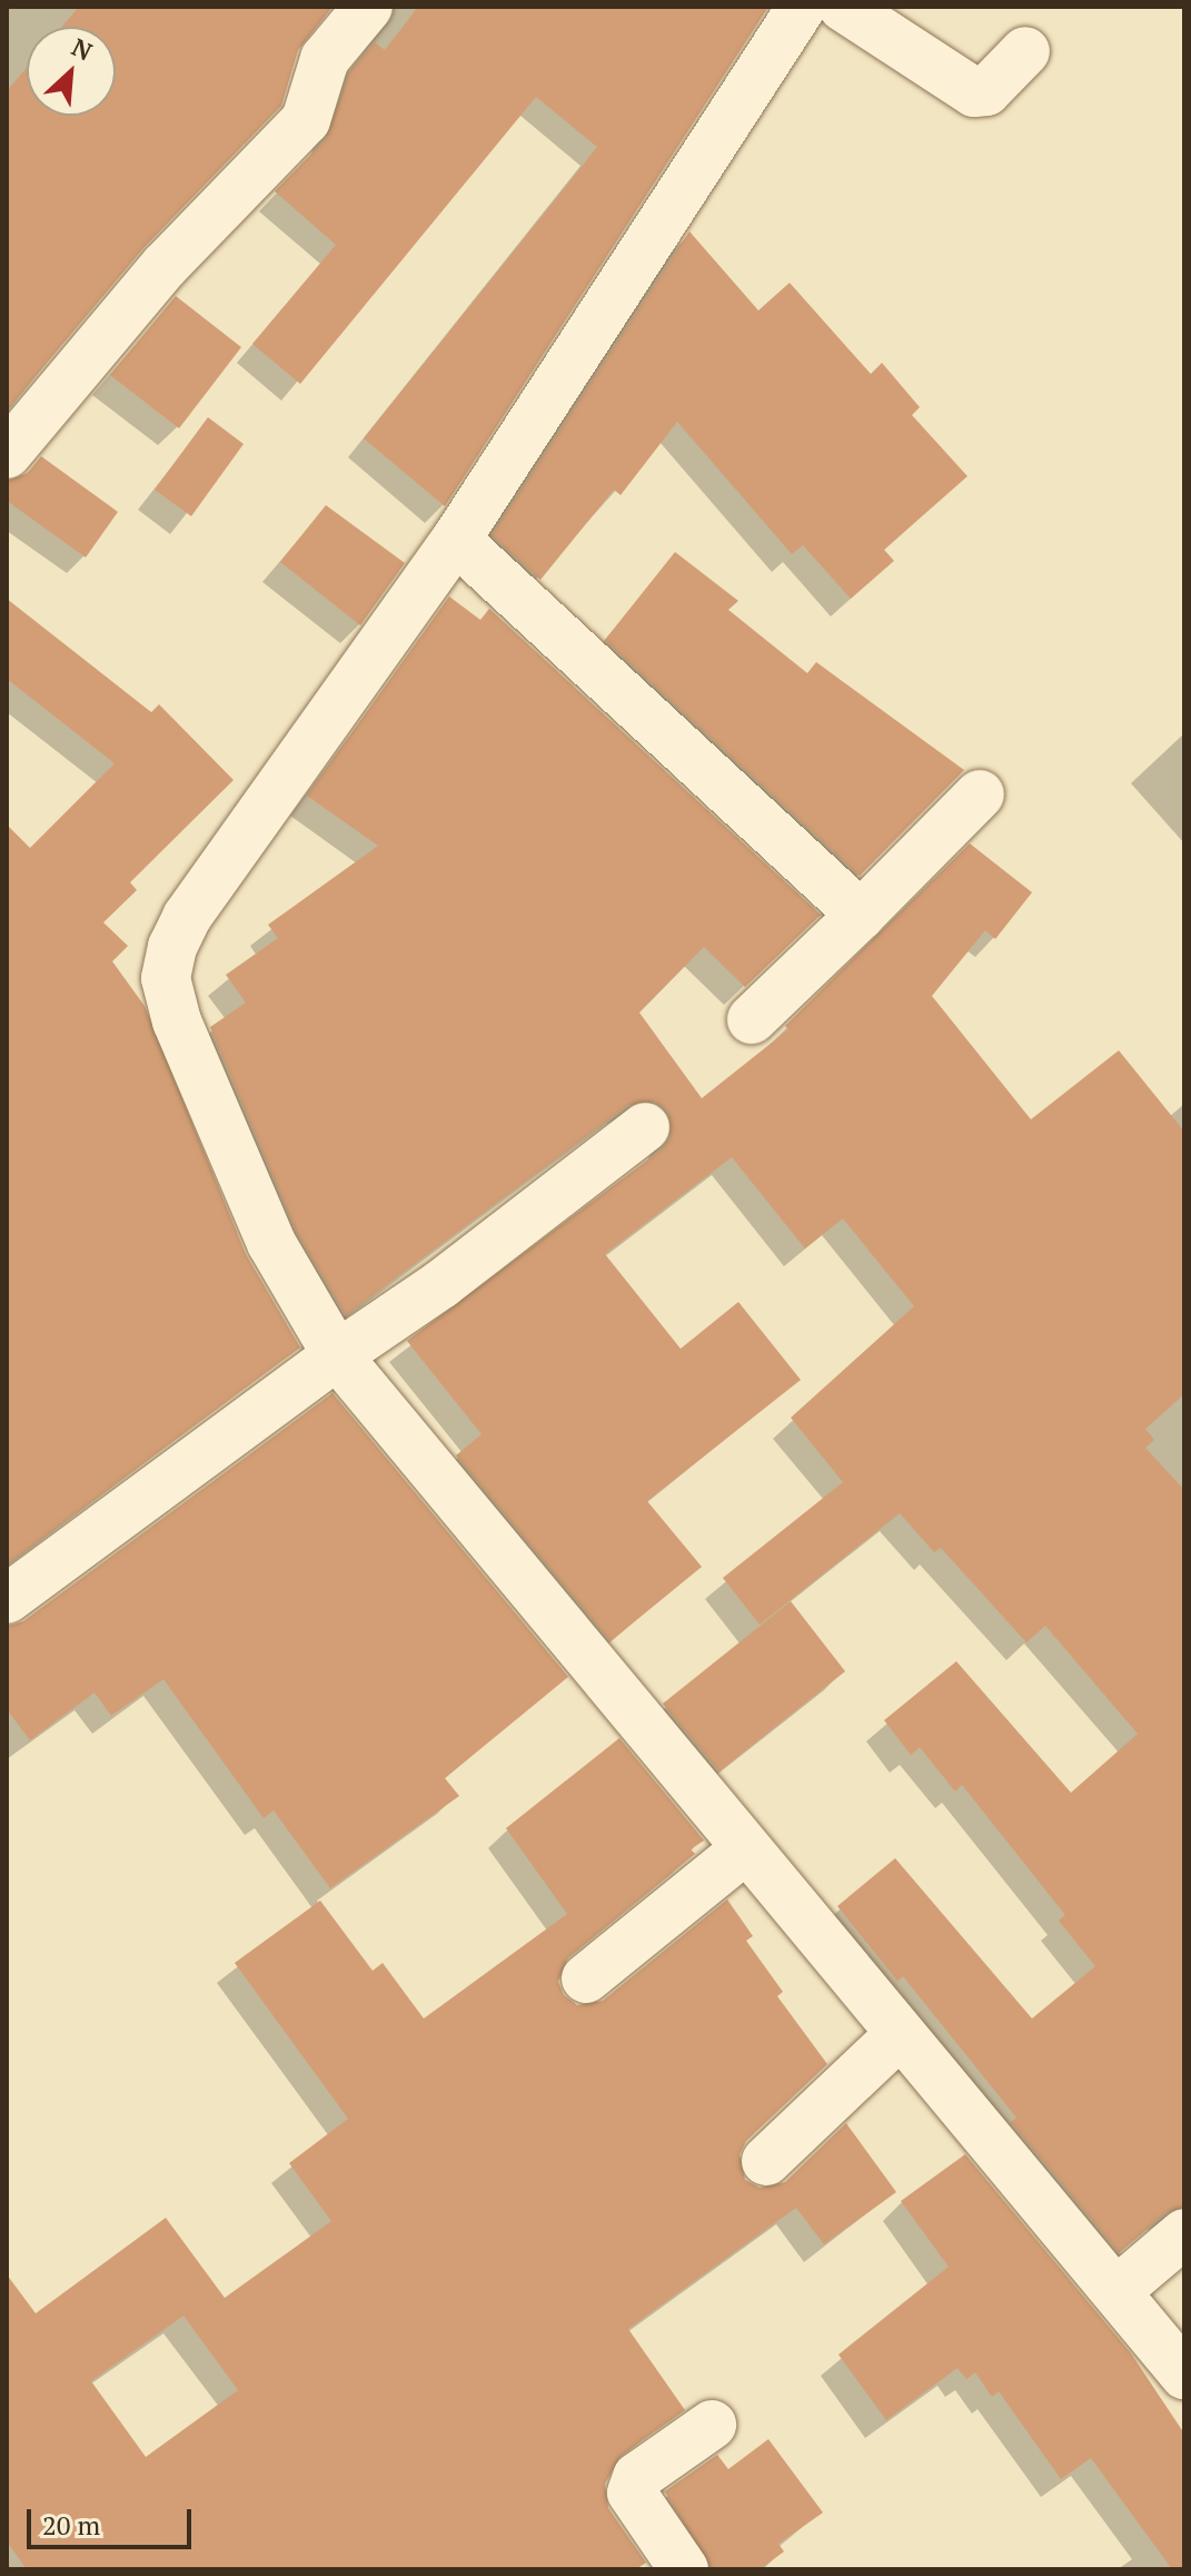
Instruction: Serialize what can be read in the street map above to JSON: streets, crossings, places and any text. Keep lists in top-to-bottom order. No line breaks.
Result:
{"scale_bar":"20 m","north":"top right"}
